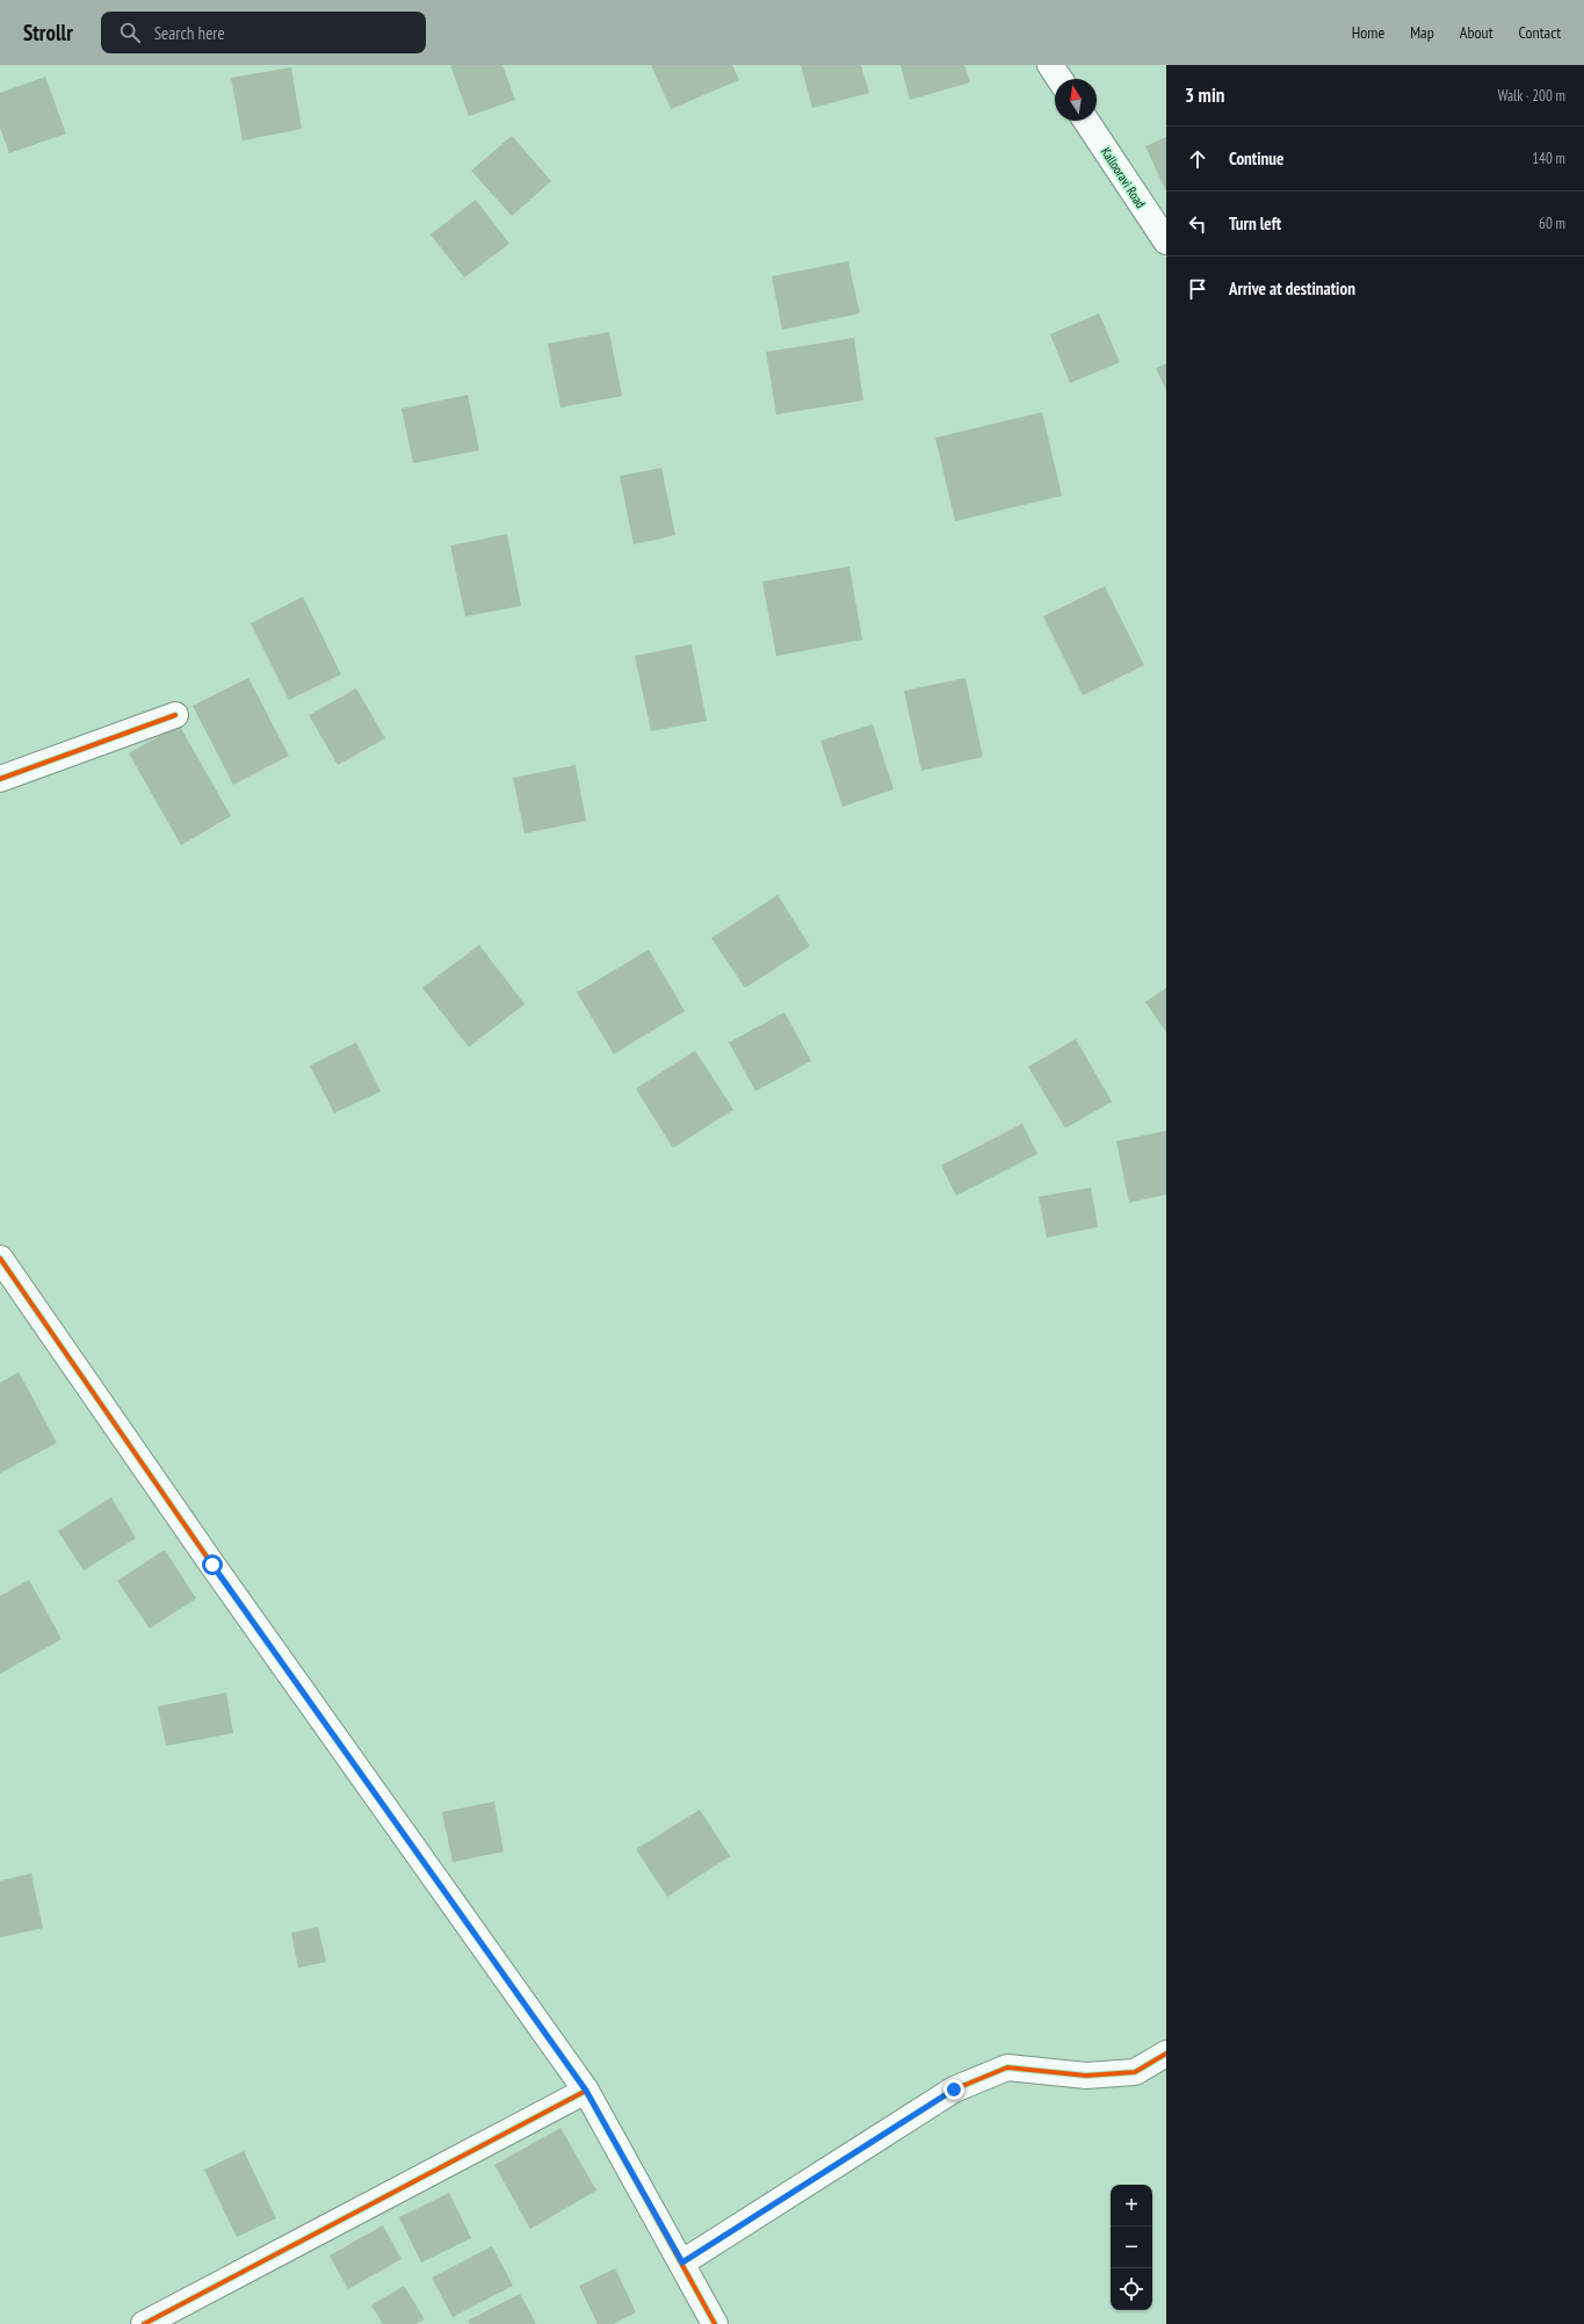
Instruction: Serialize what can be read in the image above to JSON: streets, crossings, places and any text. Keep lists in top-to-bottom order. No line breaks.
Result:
{"streets":{"street":["Kallooravi Road"]},"north":"top","page":{"header":"Strollr","search":"Search here","nav":["Home","Map","About","Contact"],"heading":["3 min","Walk · 200 m"],"list":[["Continue","140 m"],["Turn left","60 m"],"Arrive at destination"],"map_buttons":["+","−"]}}
